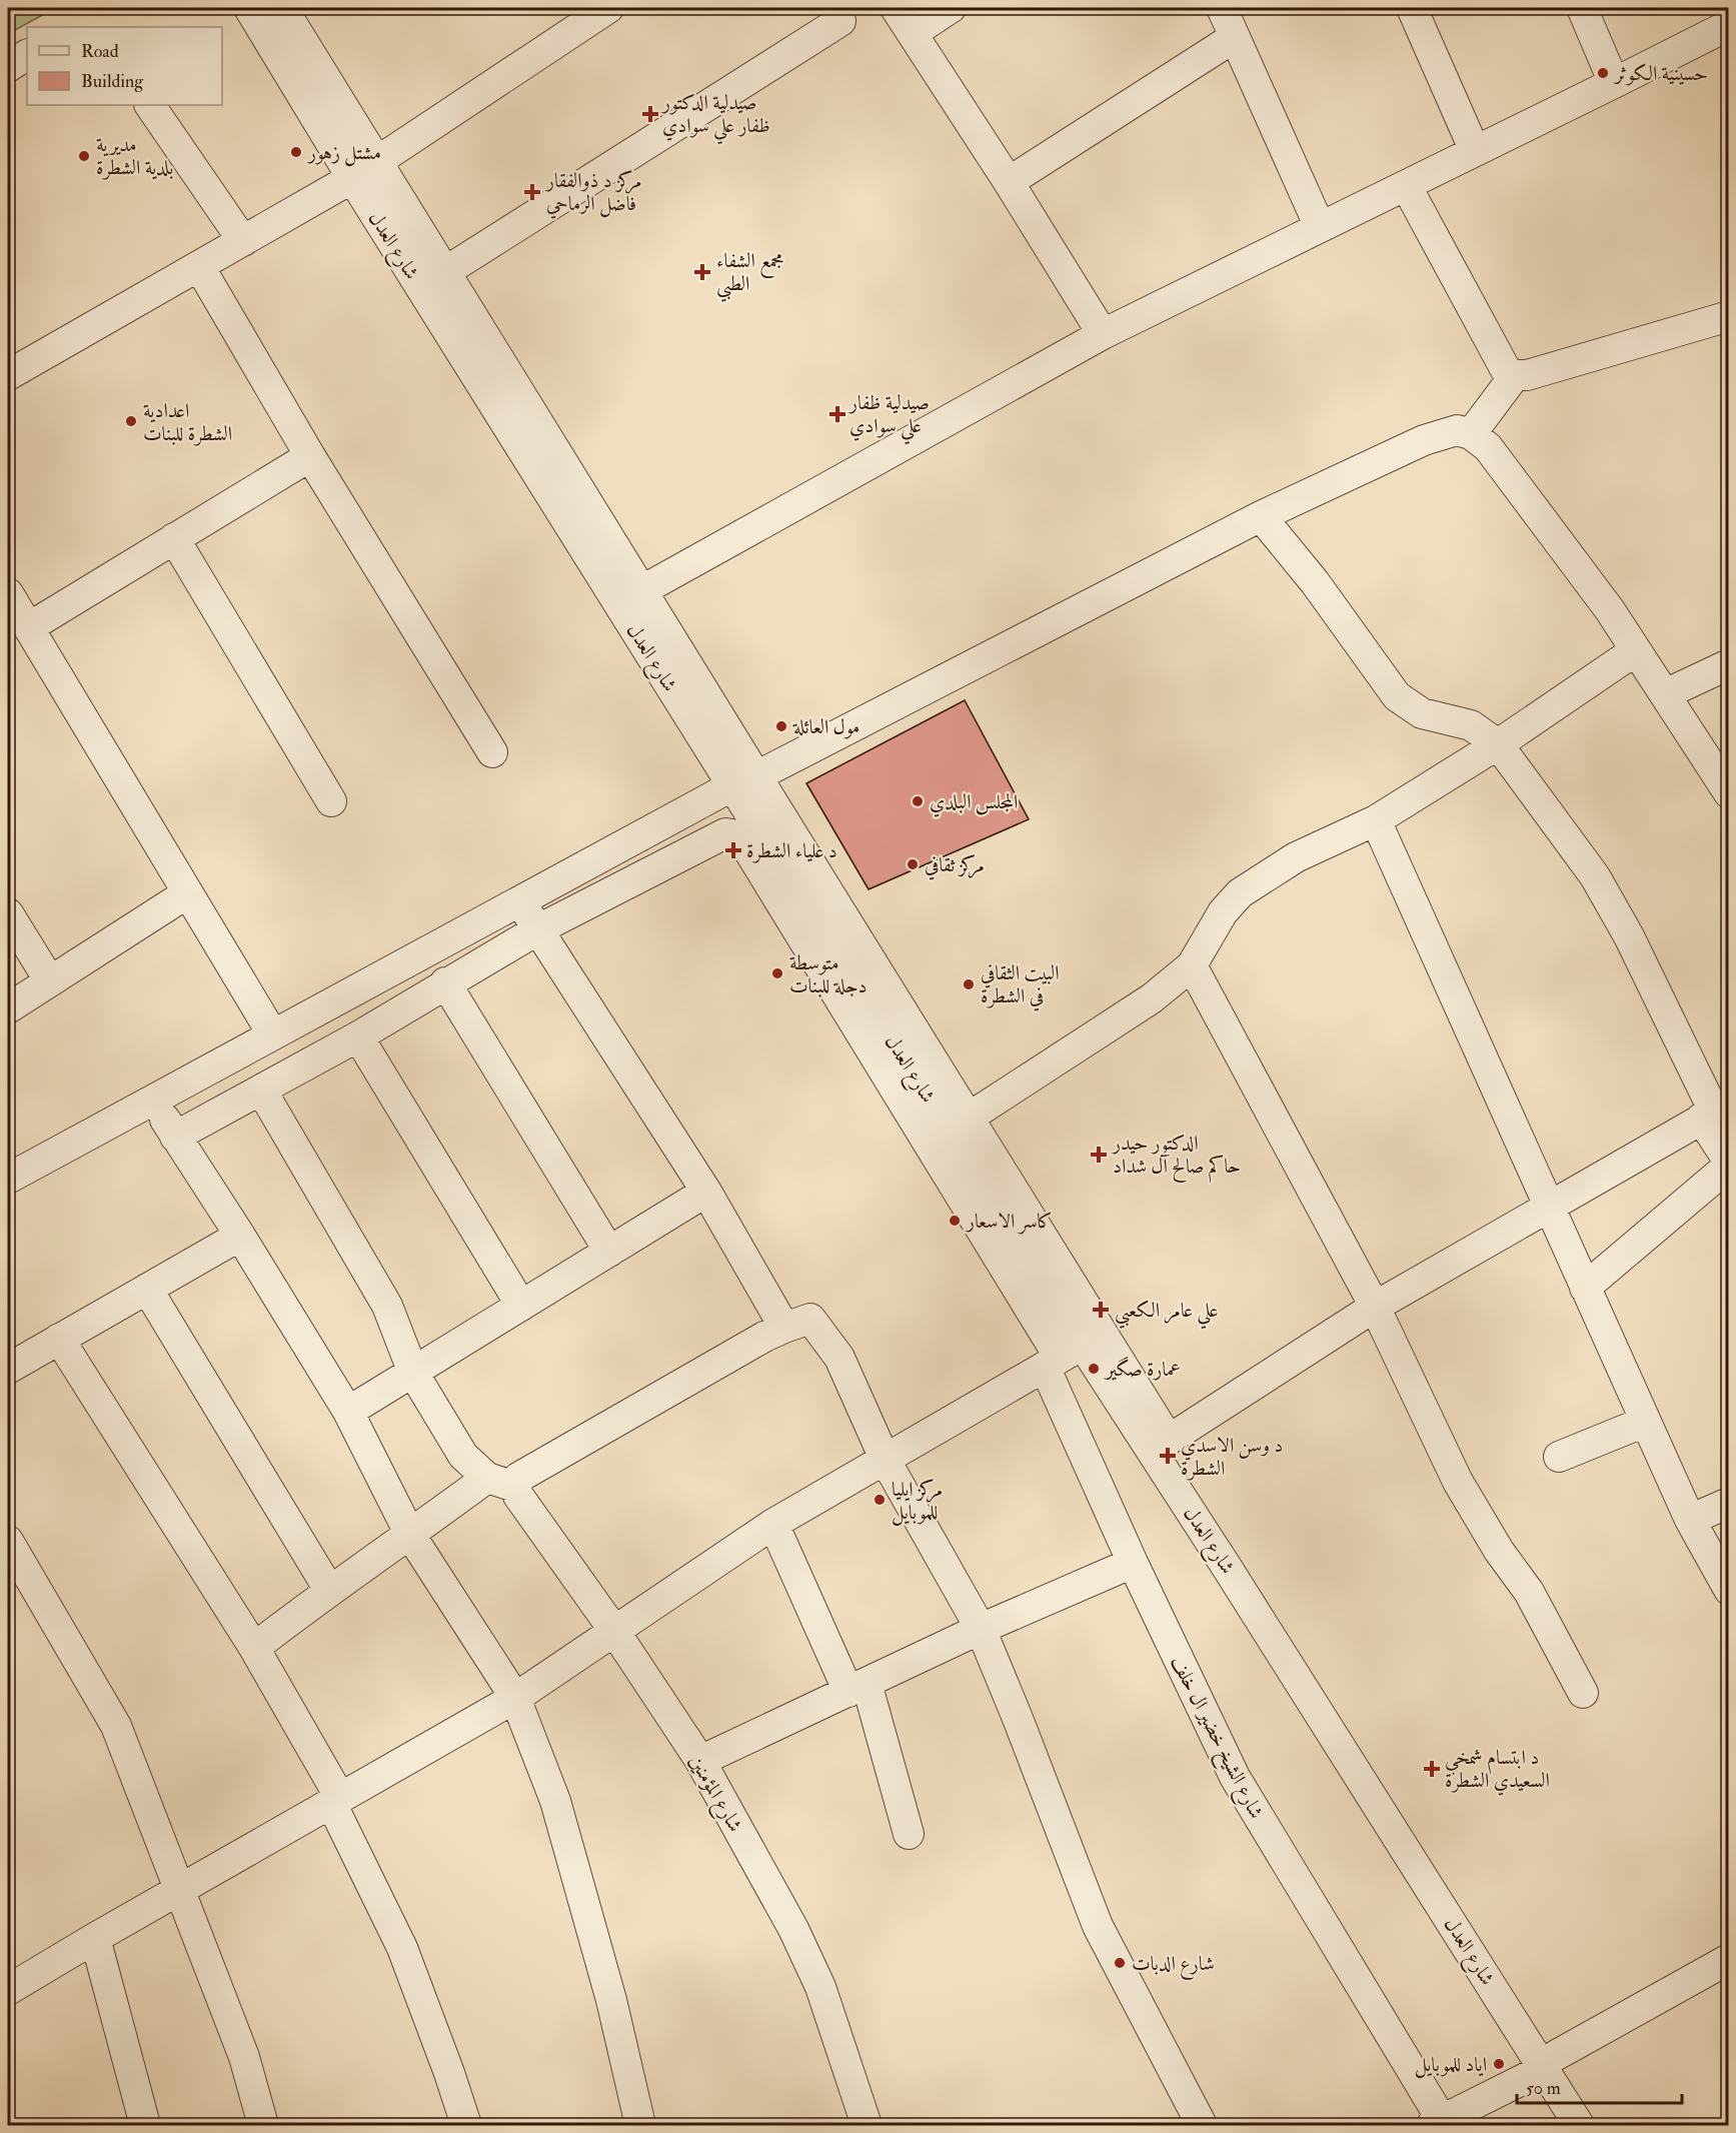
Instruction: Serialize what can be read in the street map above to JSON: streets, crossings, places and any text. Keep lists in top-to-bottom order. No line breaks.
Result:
{"streets":{"street":["شارع العدل","شارع الشيخ خضير ال خلف","شارع المؤمنين"]},"crossings":[["شارع العدل","شارع الشيخ خضير ال خلف"]],"places":{"other":["حسينية الكوثر","مشتل زهور","مديرية بلدية الشطرة","اعدادية الشطرة للبنات","مول العائلة","المجلس البلدي","مركز ثقافي","متوسطة دجلة للبنات","البيت الثقافي في الشطرة","كاسر الاسعار","عمارة صگير","مركز ايليا للموبايل","شارع الدبات","اياد للموبايل"],"health":["صيدلية الدكتور ظفار علي سوادي","مركز د ذوالفقار فاضل الرماحي","مجمع الشفاء الطبي","صيدلية ظفار علي سوادي","د علياء الشطرة","الدكتور حيدر حاكم صالح آل شداد","علي عامر الكعبي","د وسن الاسدي الشطرة","د ابتسام شمخي السعيدي الشطرة"]},"legend":["Road","Building"],"scale_bar":"50 m"}
